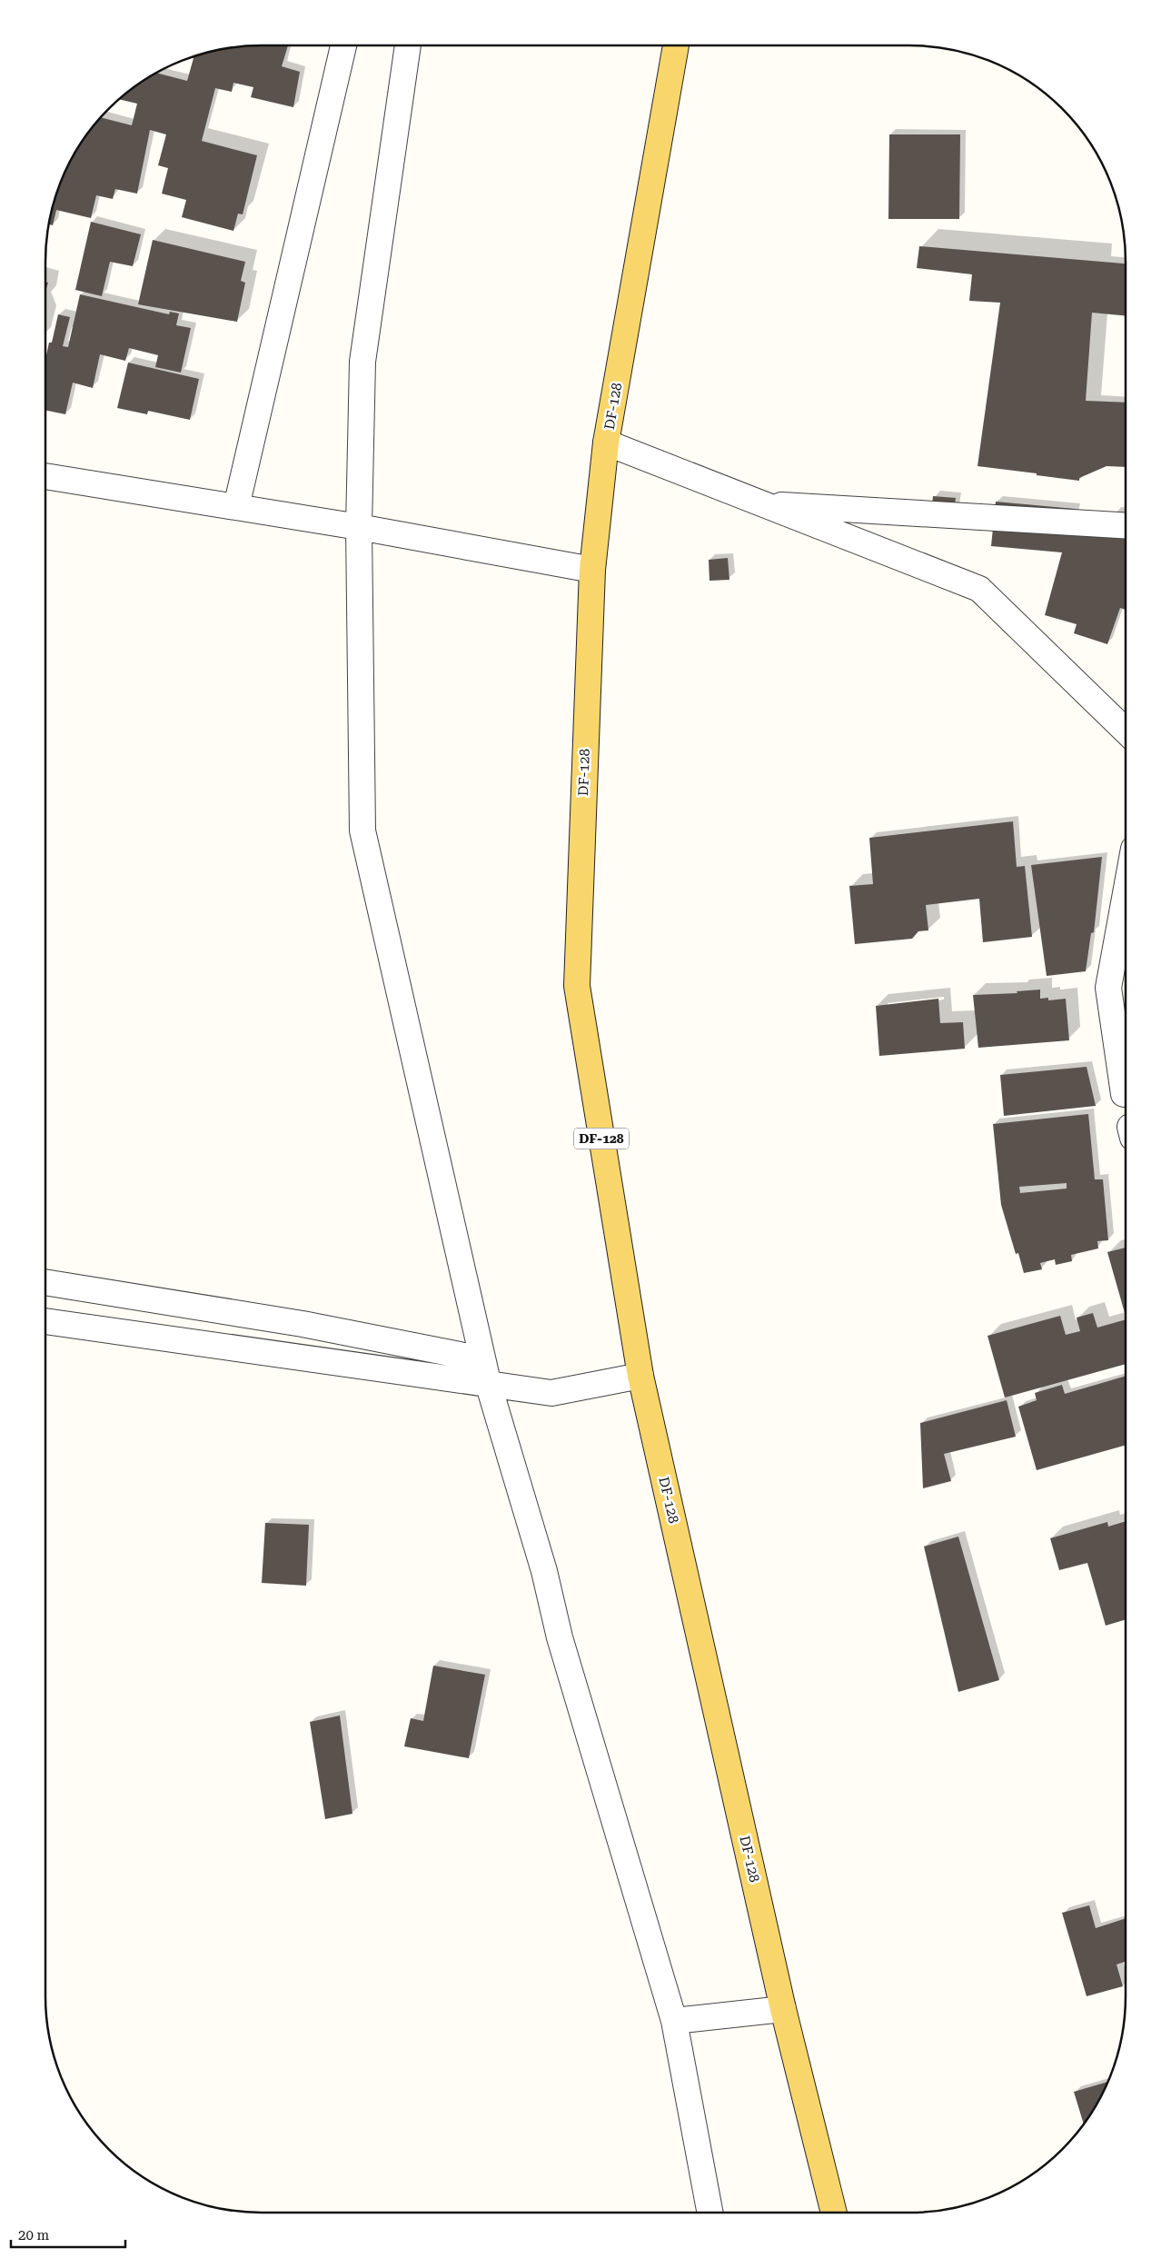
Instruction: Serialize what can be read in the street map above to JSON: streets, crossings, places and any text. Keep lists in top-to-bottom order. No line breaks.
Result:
{"streets":{"main road":["DF-128"]},"scale_bar":"20 m"}
